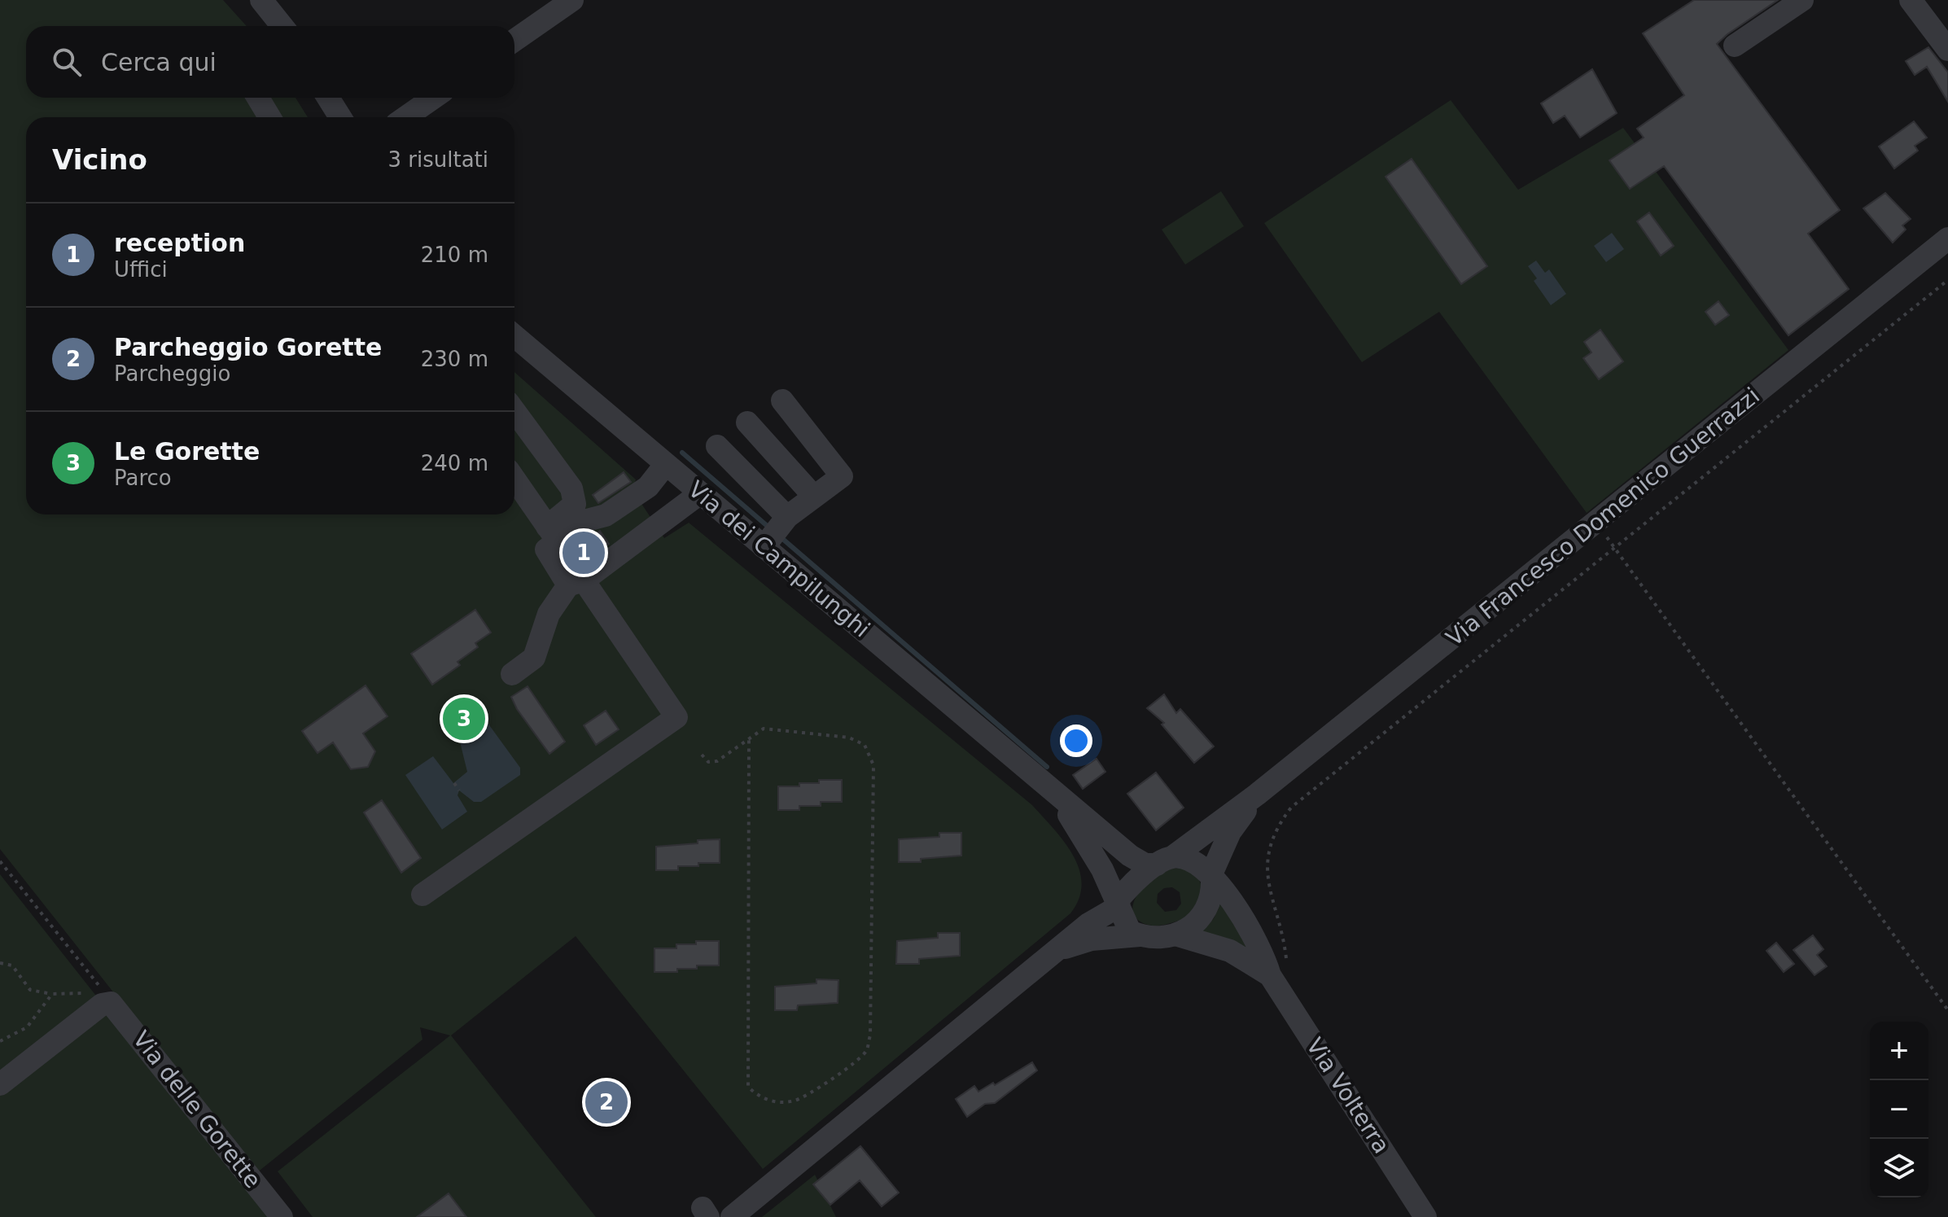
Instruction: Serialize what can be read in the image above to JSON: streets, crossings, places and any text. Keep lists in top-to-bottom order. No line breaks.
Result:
{"streets":{"street":["Via Francesco Domenico Guerrazzi","Via dei Campilunghi","Via Volterra","Via delle Gorette"]},"crossings":[["Via Francesco Domenico Guerrazzi","Via dei Campilunghi"],["Via Francesco Domenico Guerrazzi","Via Volterra"],["Via dei Campilunghi","Via Volterra"]],"page":{"search":"Cerca qui","heading":["Vicino","3 risultati"],"list":[{"mark":"1","name":"reception","note":"Uffici","value":"210 m"},{"mark":"2","name":"Parcheggio Gorette","note":"Parcheggio","value":"230 m"},{"mark":"3","name":"Le Gorette","note":"Parco","value":"240 m"}],"pins":["1","3","2"],"map_buttons":["+","−"]}}
